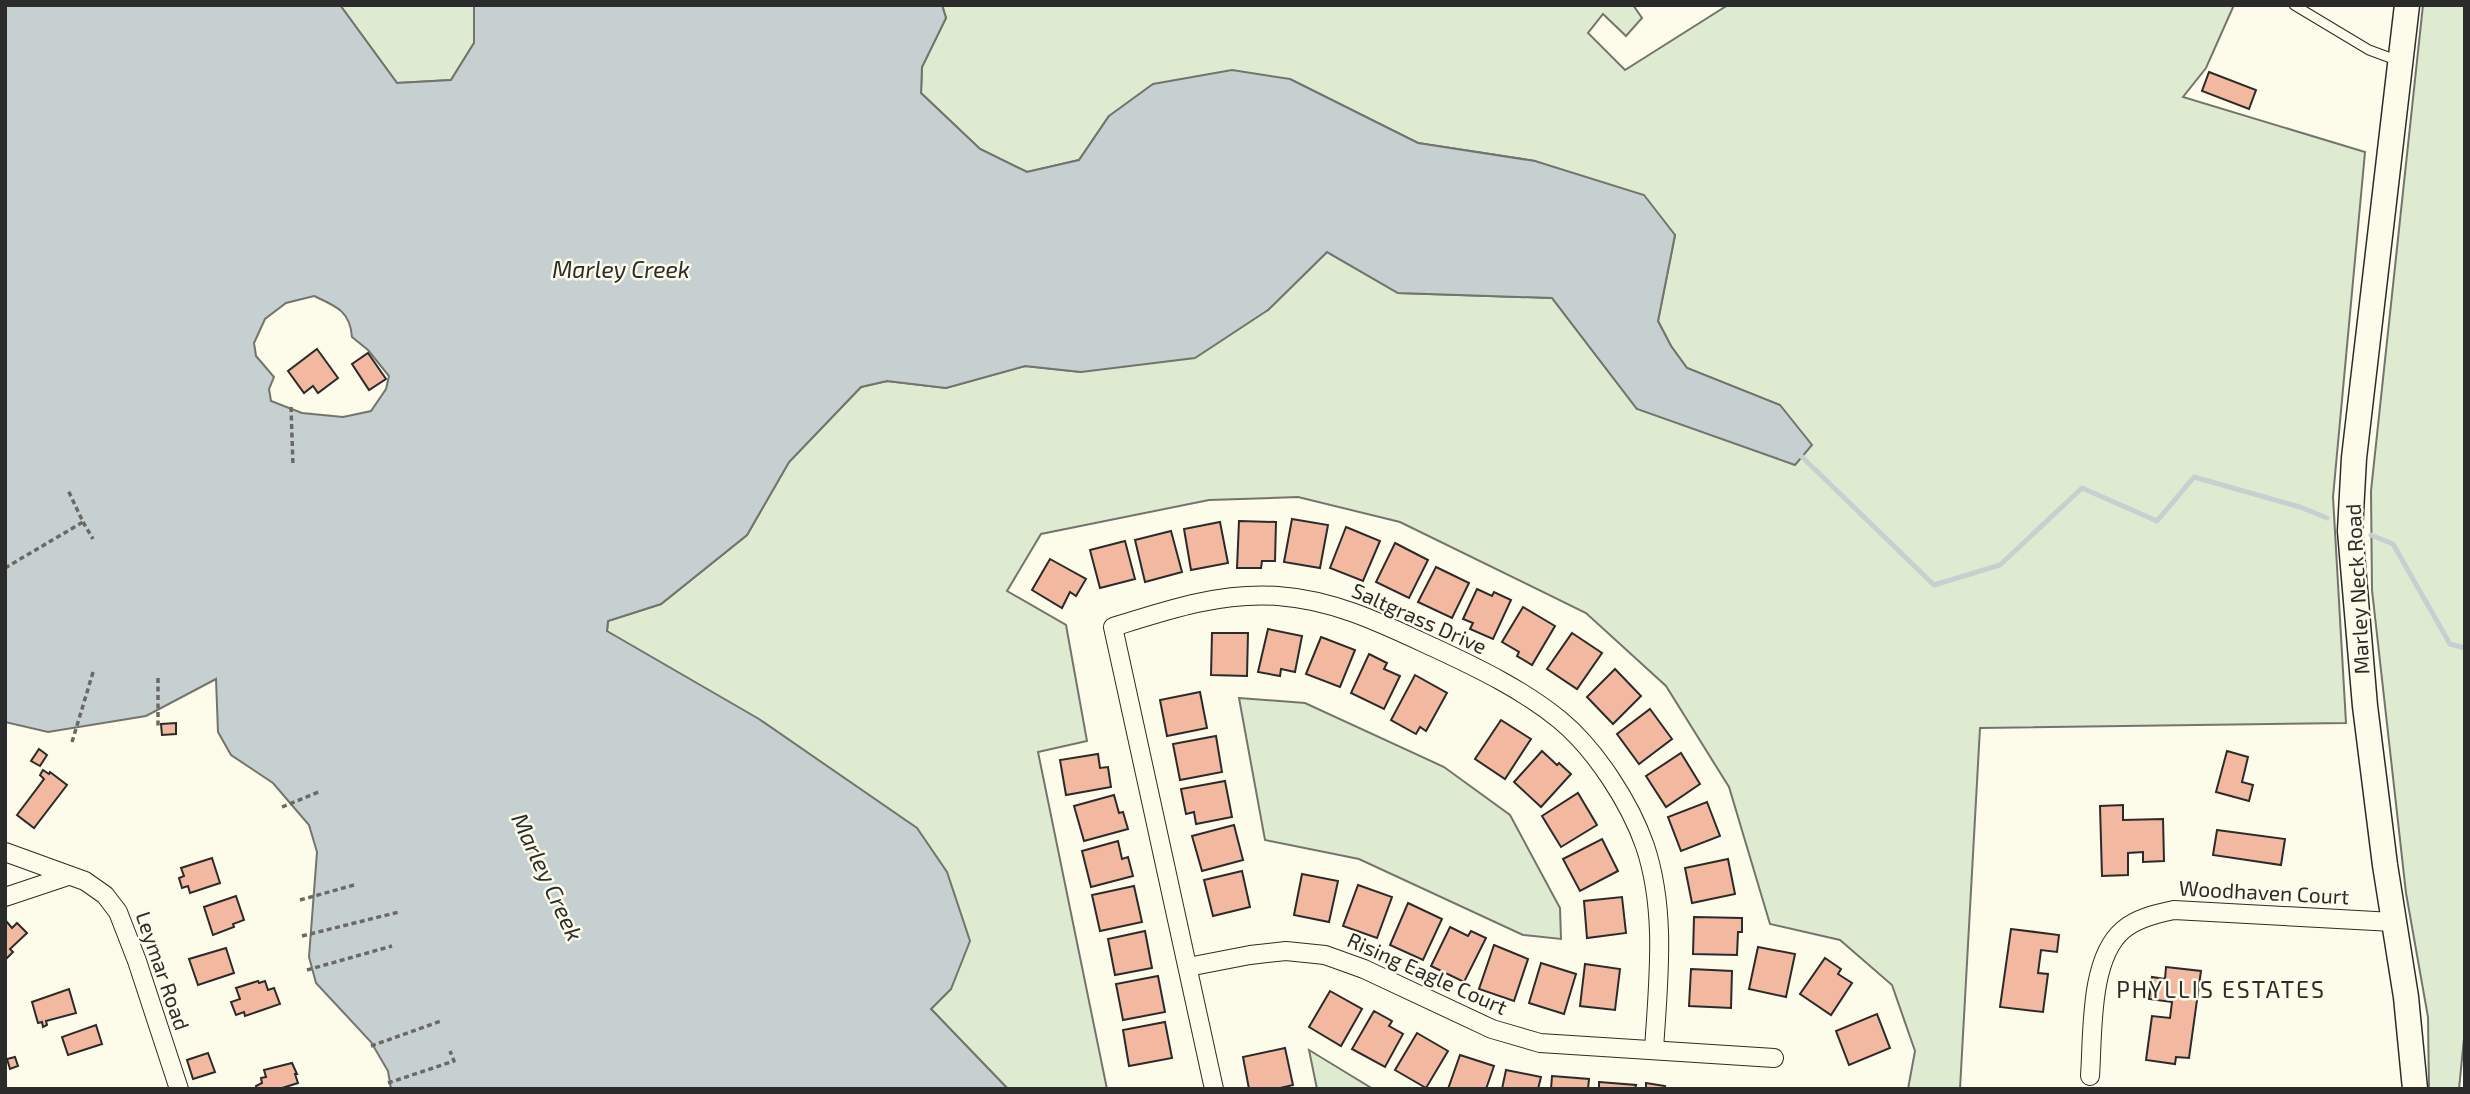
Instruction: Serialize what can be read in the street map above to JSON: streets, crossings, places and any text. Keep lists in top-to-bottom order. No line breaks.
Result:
{"streets":{"street":["Marley Neck Road","Saltgrass Drive","Woodhaven Court","Leymar Road","Rising Eagle Court"]},"crossings":[["Marley Neck Road","Woodhaven Court"],["Saltgrass Drive","Rising Eagle Court"]],"districts":["PHYLLIS ESTATES"],"water":["Marley Creek"]}
